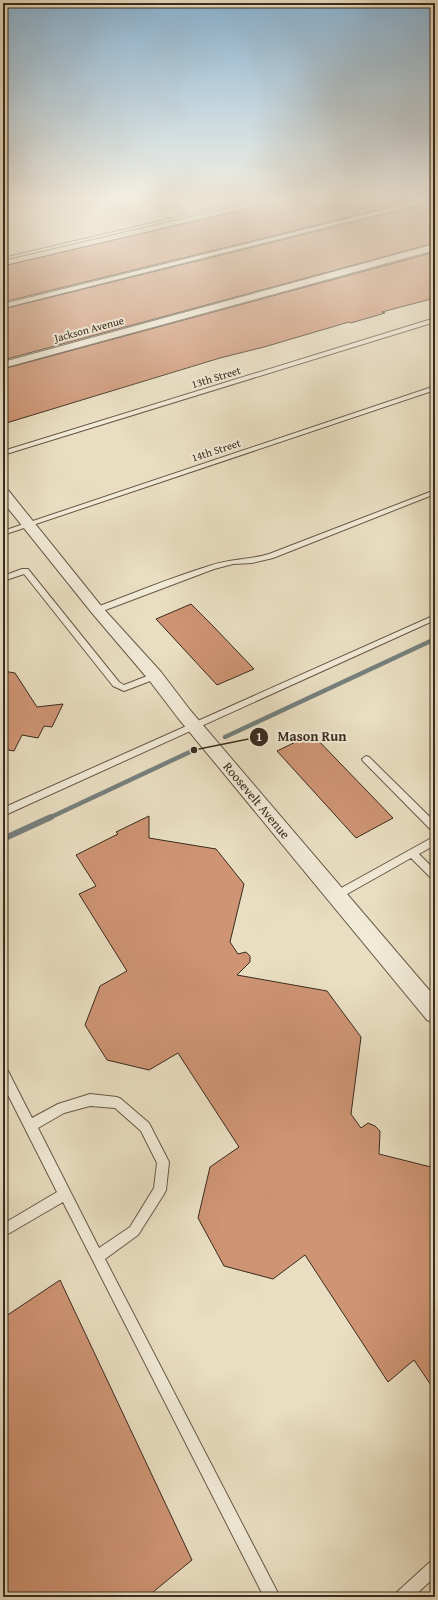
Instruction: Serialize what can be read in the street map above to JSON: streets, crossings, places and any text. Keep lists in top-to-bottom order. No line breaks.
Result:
{"streets":{"street":["Jackson Avenue","Roosevelt Avenue"],"lane":["13th Street","14th Street"]},"crossings":[["14th Street","Roosevelt Avenue"]],"places":["Mason Run"]}
